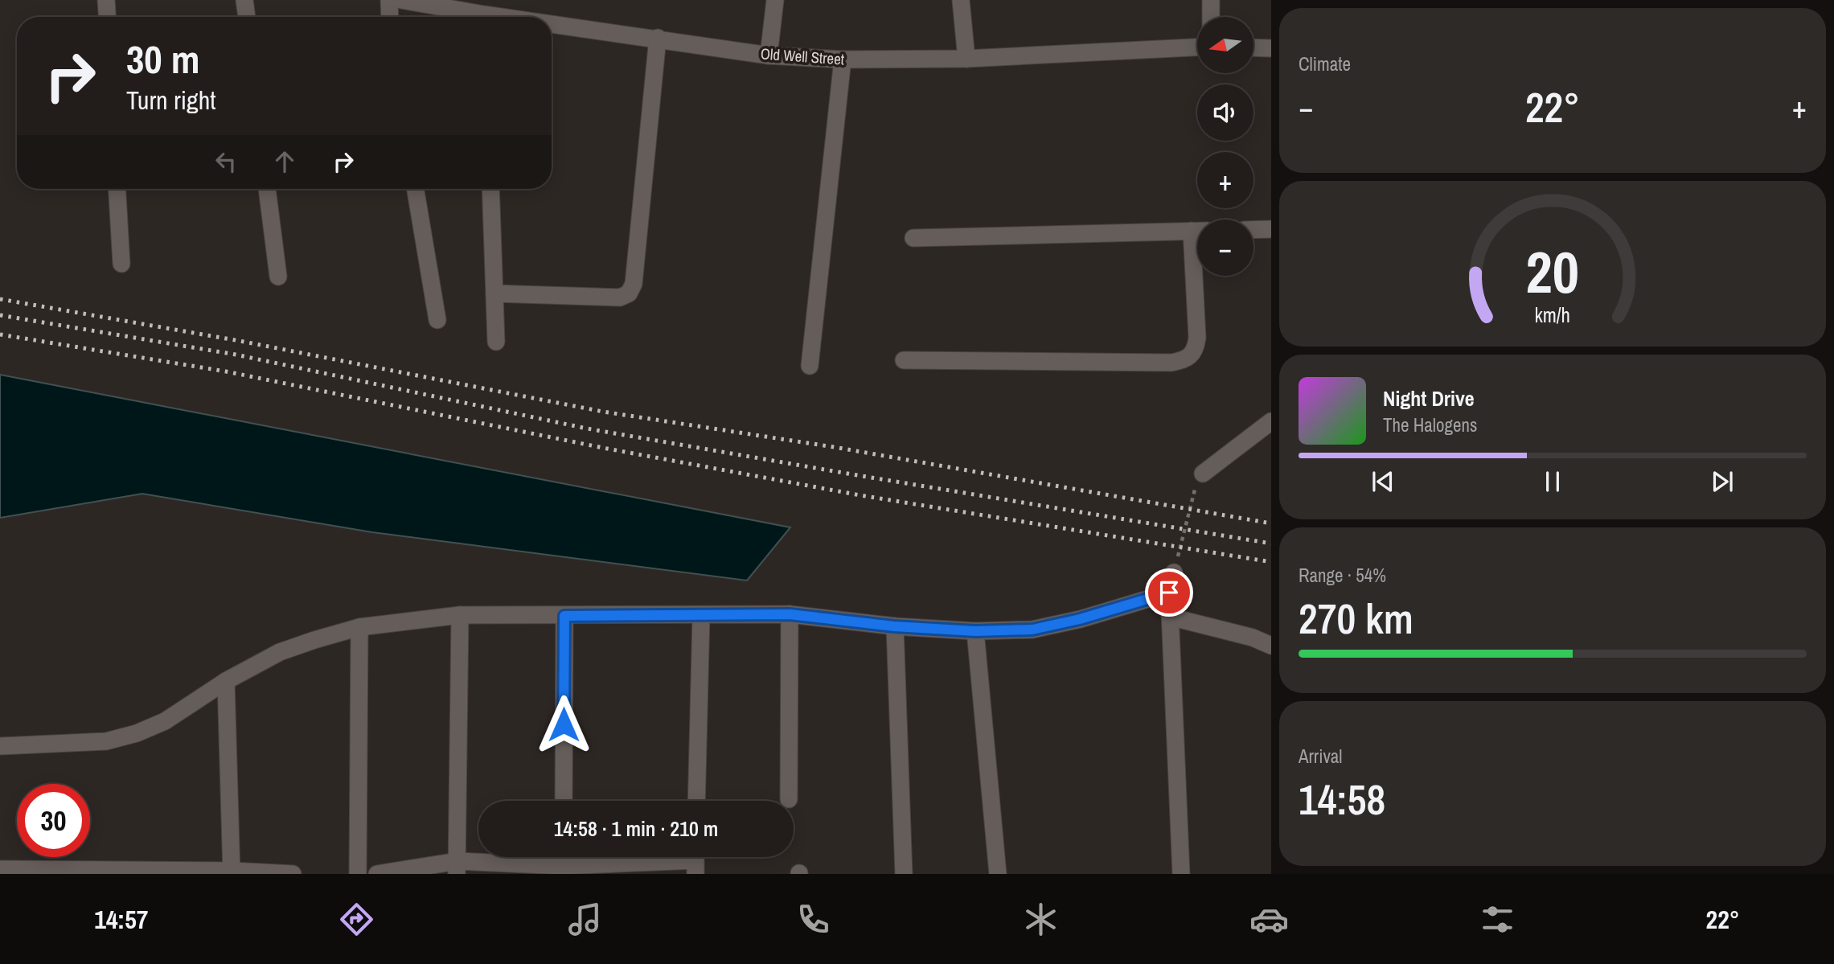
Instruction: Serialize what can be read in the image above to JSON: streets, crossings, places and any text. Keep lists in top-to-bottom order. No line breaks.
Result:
{"streets":{"street":["Old Well Street"]},"north":"left","page":{"tile":["Climate",["Range · 54%","270 km"],["Arrival","14:58"]],"map_buttons":["+","−"],"turn":["30 m","Turn right"],"heat":["−","22°","+"],"song":["Night Drive","The Halogens"],"limit":"30","trip":"14:58 · 1 min · 210 m","tabs":["14:57","22°"],"gauge":["20","km/h"]}}
